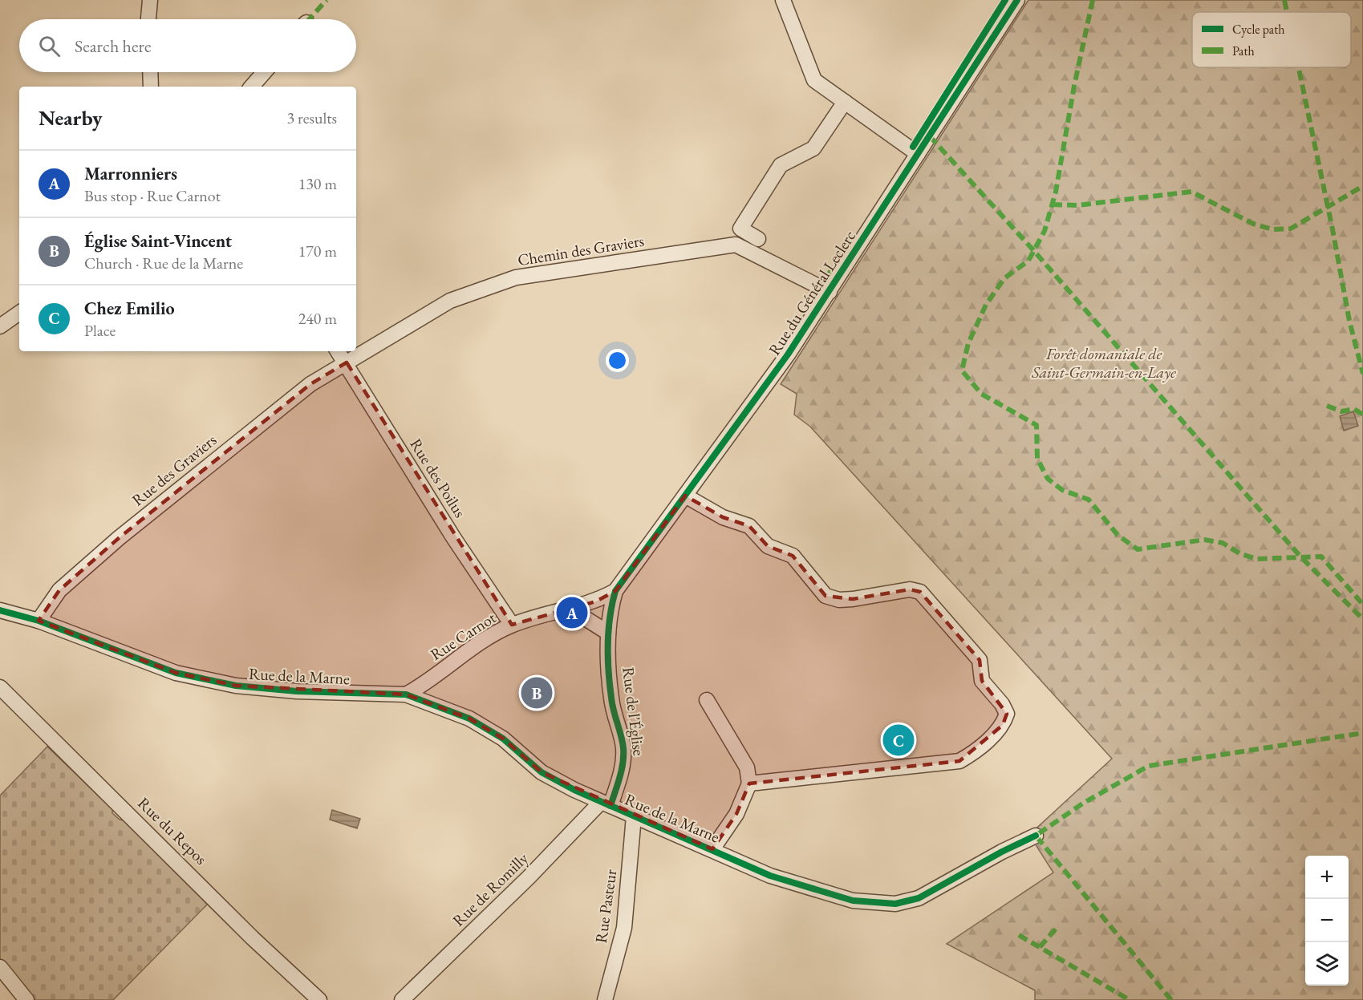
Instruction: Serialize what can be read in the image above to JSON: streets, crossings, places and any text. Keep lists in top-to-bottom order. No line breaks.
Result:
{"streets":{"street":["Chemin des Graviers","Rue du Général Leclerc","Rue des Graviers","Rue des Poilus","Rue Carnot","Rue de la Marne","Rue de l'Église","Rue du Repos","Rue de Romilly","Rue Pasteur"]},"crossings":[["Chemin des Graviers","Rue du Général Leclerc"],["Chemin des Graviers","Rue des Graviers"],["Chemin des Graviers","Rue des Poilus"],["Rue du Général Leclerc","Rue Carnot"],["Rue du Général Leclerc","Rue de l'Église"],["Rue des Graviers","Rue des Poilus"],["Rue des Graviers","Rue de la Marne"],["Rue des Poilus","Rue Carnot"],["Rue Carnot","Rue de la Marne"],["Rue Carnot","Rue de l'Église"],["Rue de la Marne","Rue de l'Église"],["Rue de la Marne","Rue de Romilly"],["Rue de la Marne","Rue Pasteur"],["Rue de l'Église","Rue de Romilly"]],"parks":["Forêt domaniale de Saint-Germain-en-Laye"],"legend":["Cycle path","Path"],"page":{"search":"Search here","heading":["Nearby","3 results"],"list":[{"mark":"A","name":"Marronniers","note":"Bus stop · Rue Carnot","value":"130 m"},{"mark":"B","name":"Église Saint-Vincent","note":"Church · Rue de la Marne","value":"170 m"},{"mark":"C","name":"Chez Emilio","note":"Place","value":"240 m"}],"pins":["A","B","C"],"map_buttons":["+","−"]}}
